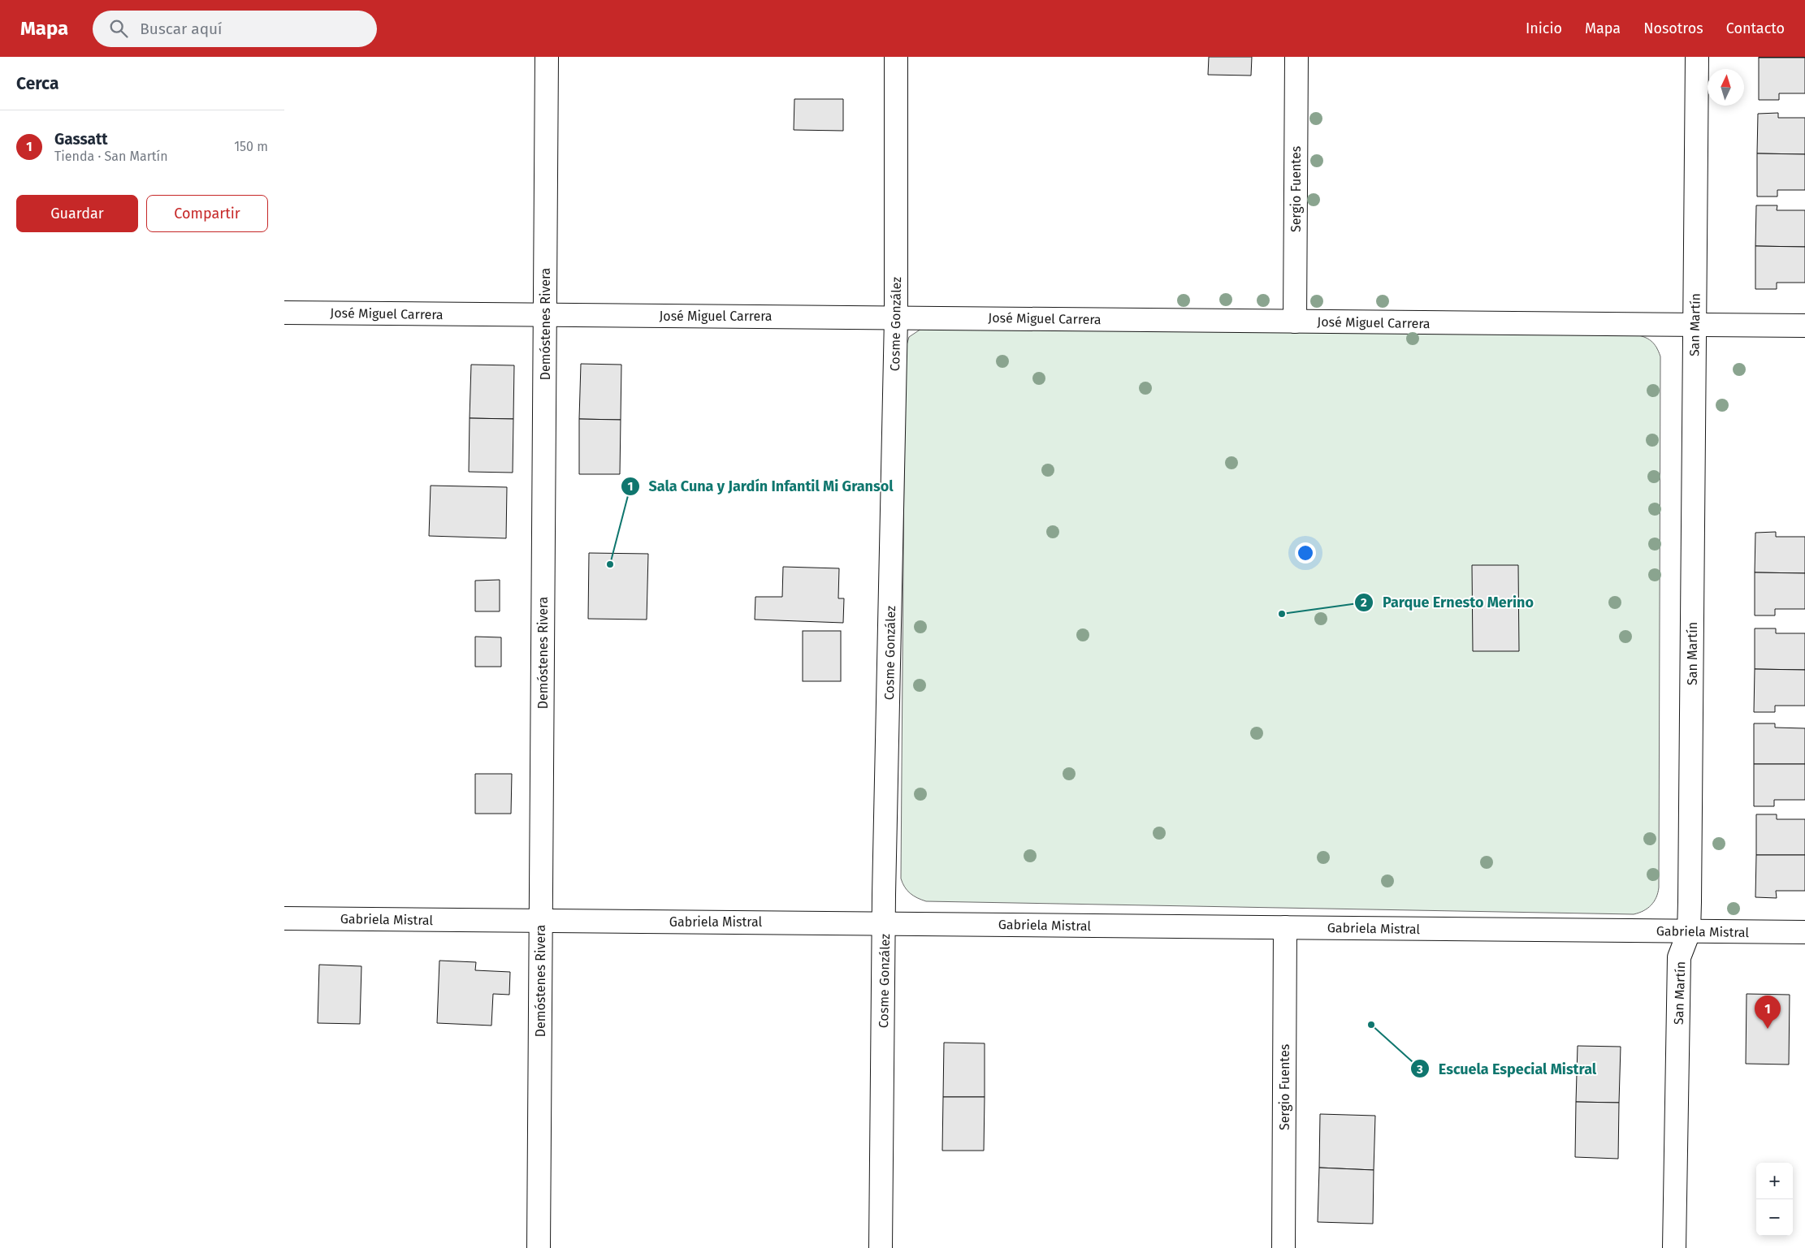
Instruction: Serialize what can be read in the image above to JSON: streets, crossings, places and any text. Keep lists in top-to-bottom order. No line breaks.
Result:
{"streets":{"street":["Sergio Fuentes","José Miguel Carrera","Demóstenes Rivera","Cosme González","San Martín","Gabriela Mistral"]},"crossings":[["Sergio Fuentes","José Miguel Carrera"],["Sergio Fuentes","Gabriela Mistral"],["José Miguel Carrera","Demóstenes Rivera"],["José Miguel Carrera","Cosme González"],["José Miguel Carrera","San Martín"],["Demóstenes Rivera","Gabriela Mistral"],["Cosme González","Gabriela Mistral"],["San Martín","Gabriela Mistral"]],"places":["Sala Cuna y Jardín Infantil Mi Gransol","Parque Ernesto Merino","Escuela Especial Mistral"],"north":"top","page":{"header":"Mapa","search":"Buscar aquí","nav":["Inicio","Mapa","Nosotros","Contacto"],"heading":"Cerca","list":[{"mark":"1","name":"Gassatt","note":"Tienda · San Martín","value":"150 m"}],"buttons":["Guardar","Compartir"],"pins":"1","map_buttons":["+","−"]}}
